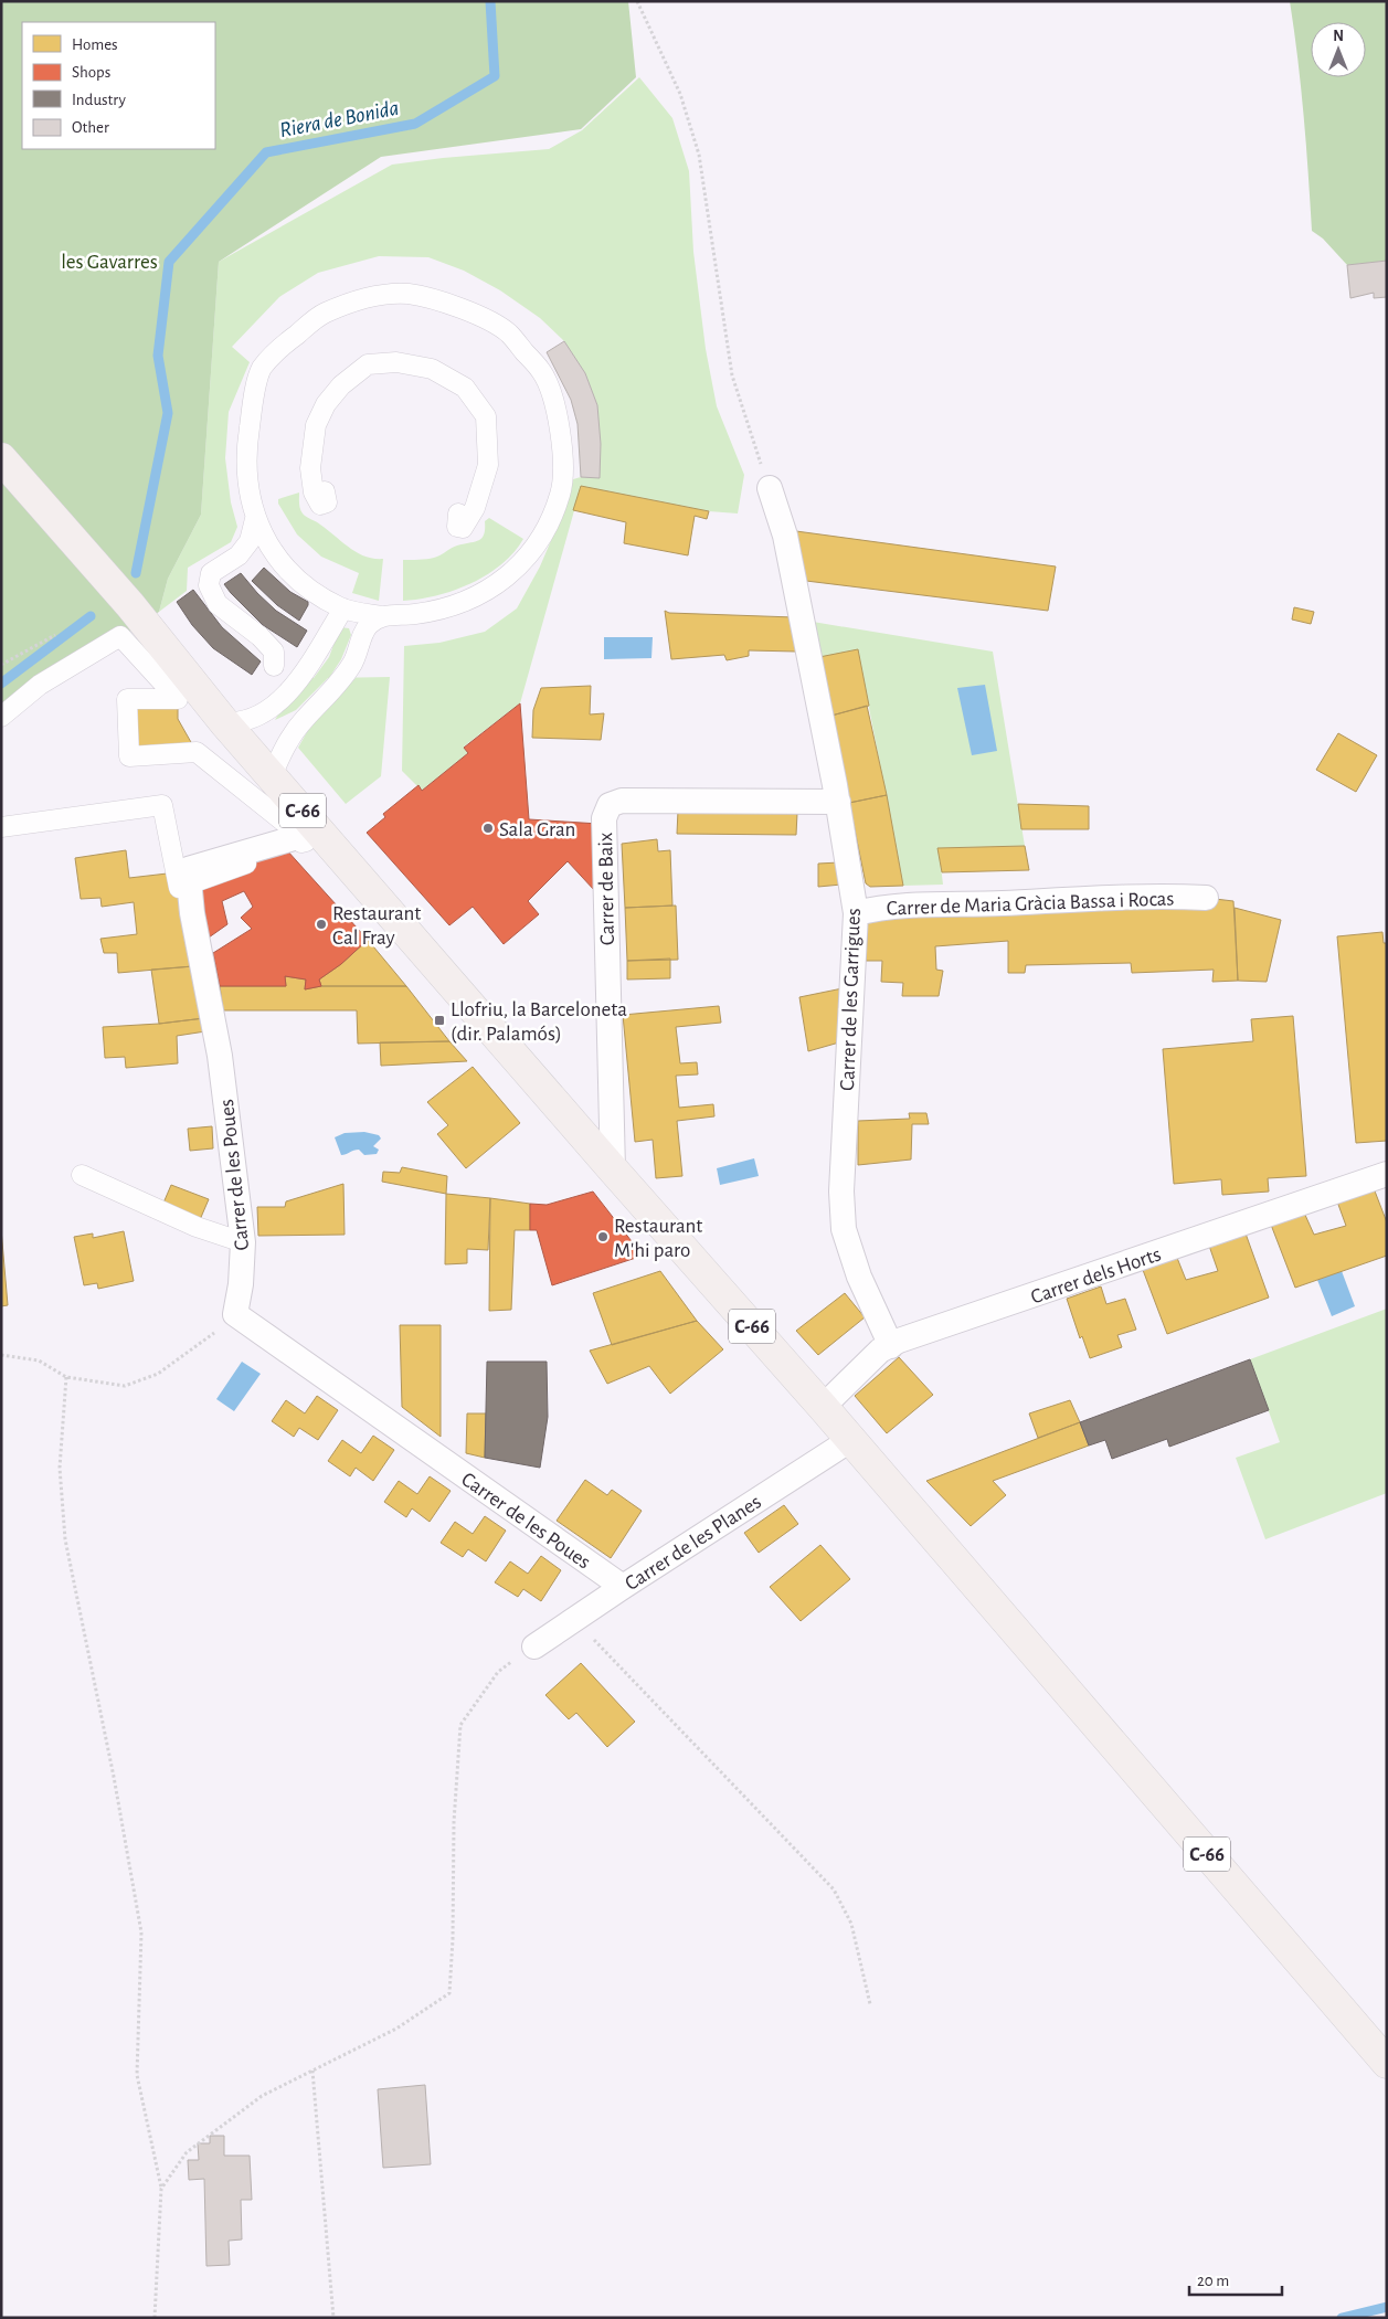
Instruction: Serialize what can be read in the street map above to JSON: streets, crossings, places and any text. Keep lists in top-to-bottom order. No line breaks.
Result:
{"streets":{"main road":["C-66"],"street":["Carrer de Baix","Carrer de Maria Gràcia Bassa i Rocas","Carrer de les Garrigues","Carrer de les Poues","Carrer dels Horts","Carrer de les Planes"]},"crossings":[["C-66","Carrer de Baix"],["C-66","Carrer dels Horts"],["C-66","Carrer de les Planes"],["Carrer de Baix","Carrer de les Garrigues"],["Carrer de Maria Gràcia Bassa i Rocas","Carrer de les Garrigues"],["Carrer de les Garrigues","Carrer dels Horts"],["Carrer de les Poues","Carrer de les Planes"]],"water":["Riera de Bonida"],"parks":["les Gavarres"],"places":{"other":["Sala Gran","Restaurant Cal Fray","Restaurant M'hi paro"],"transit":["Llofriu, la Barceloneta (dir. Palamós)"]},"legend":["Homes","Shops","Industry","Other"],"scale_bar":"20 m","north":"top"}
